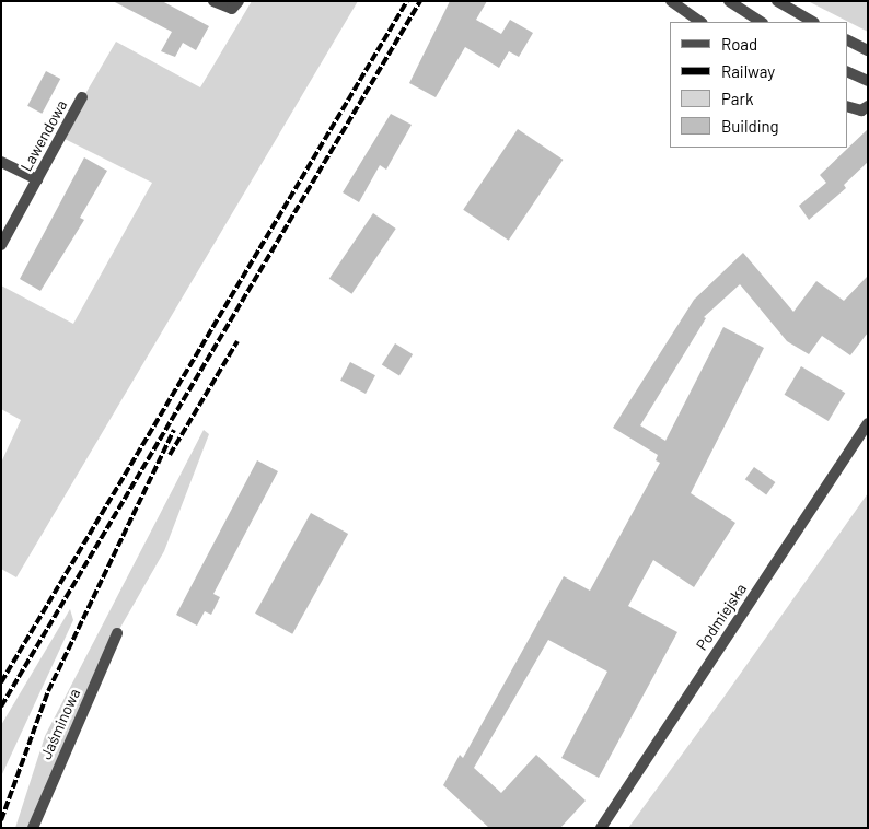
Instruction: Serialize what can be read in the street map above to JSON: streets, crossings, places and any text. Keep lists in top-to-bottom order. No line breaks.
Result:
{"streets":{"street":["Lawendowa","Podmiejska","Jaśminowa"]},"legend":["Road","Railway","Park","Building"]}
